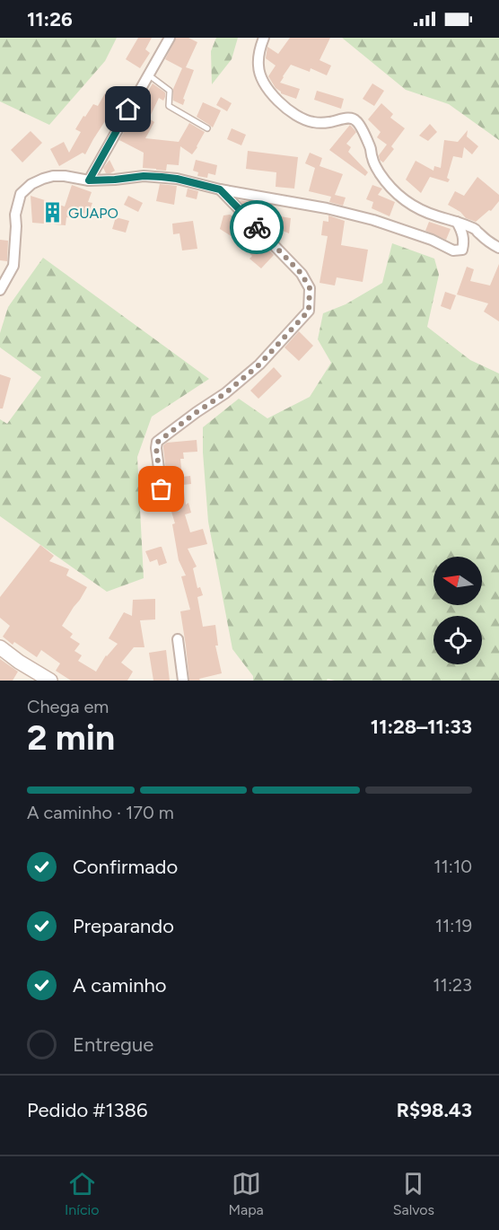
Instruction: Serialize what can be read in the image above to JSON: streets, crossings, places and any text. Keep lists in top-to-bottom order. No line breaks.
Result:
{"places":{"building":["GUAPO"]},"north":"left","page":{"status":"11:26","heading":["2 min","Chega em","11:28–11:33"],"panel":["Pedido #1386","R$98.43"],"bar":"A caminho · 170 m","list":[["Confirmado","11:10"],["Preparando","11:19"],["A caminho","11:23"],"Entregue"],"tabs":["Início","Mapa","Salvos"]}}
